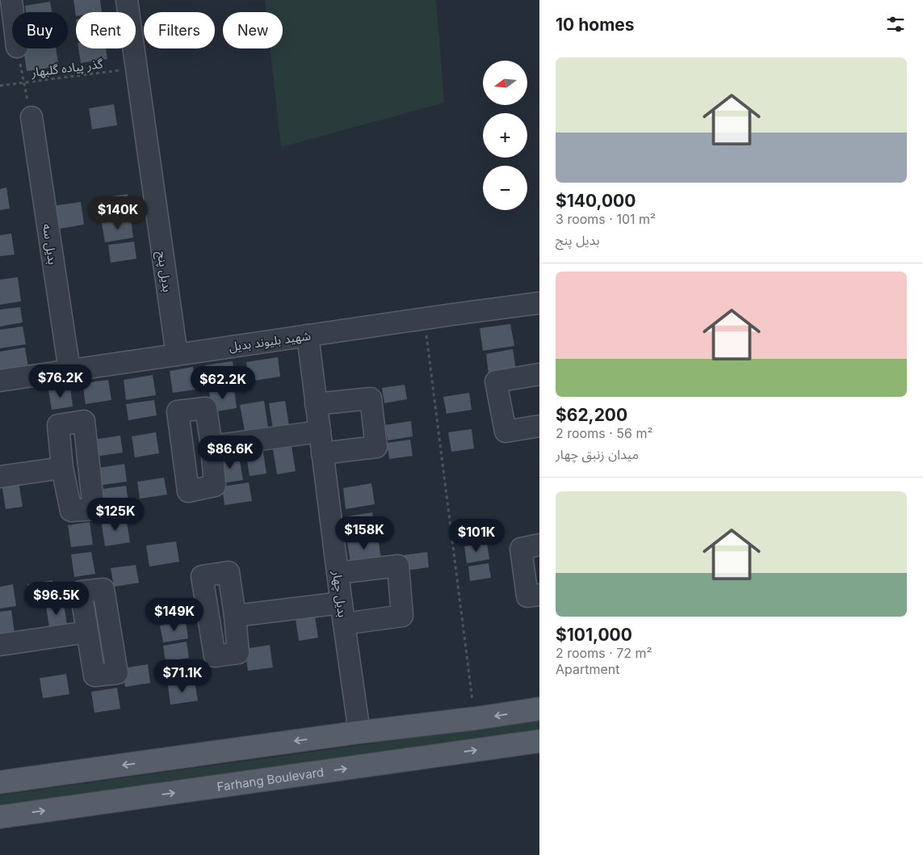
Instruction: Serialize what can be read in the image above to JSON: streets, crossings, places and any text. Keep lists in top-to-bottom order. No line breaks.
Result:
{"streets":{"main road":["Farhang Boulevard"],"street":["بدیل سه","بدیل پنج","شهید بلیوند بدیل","بدیل چهار"],"path":["گذر پیاده گلبهار"]},"crossings":[["گذر پیاده گلبهار","بدیل پنج"],["بدیل سه","شهید بلیوند بدیل"],["بدیل پنج","شهید بلیوند بدیل"],["شهید بلیوند بدیل","بدیل چهار"]],"north":"left","page":{"heading":"10 homes","chip":["Buy","Rent","Filters","New"],"list":[{"name":"$140,000","note":"3 rooms · 101 m² · بدیل پنج"},{"name":"$62,200","note":"2 rooms · 56 m² · میدان زنبق چهار"},{"name":"$101,000","note":"2 rooms · 72 m² · Apartment"}],"map_buttons":["+","−"],"price":["$140K","$76.2K","$62.2K","$86.6K","$125K","$158K","$101K","$96.5K","$149K","$71.1K"]}}
